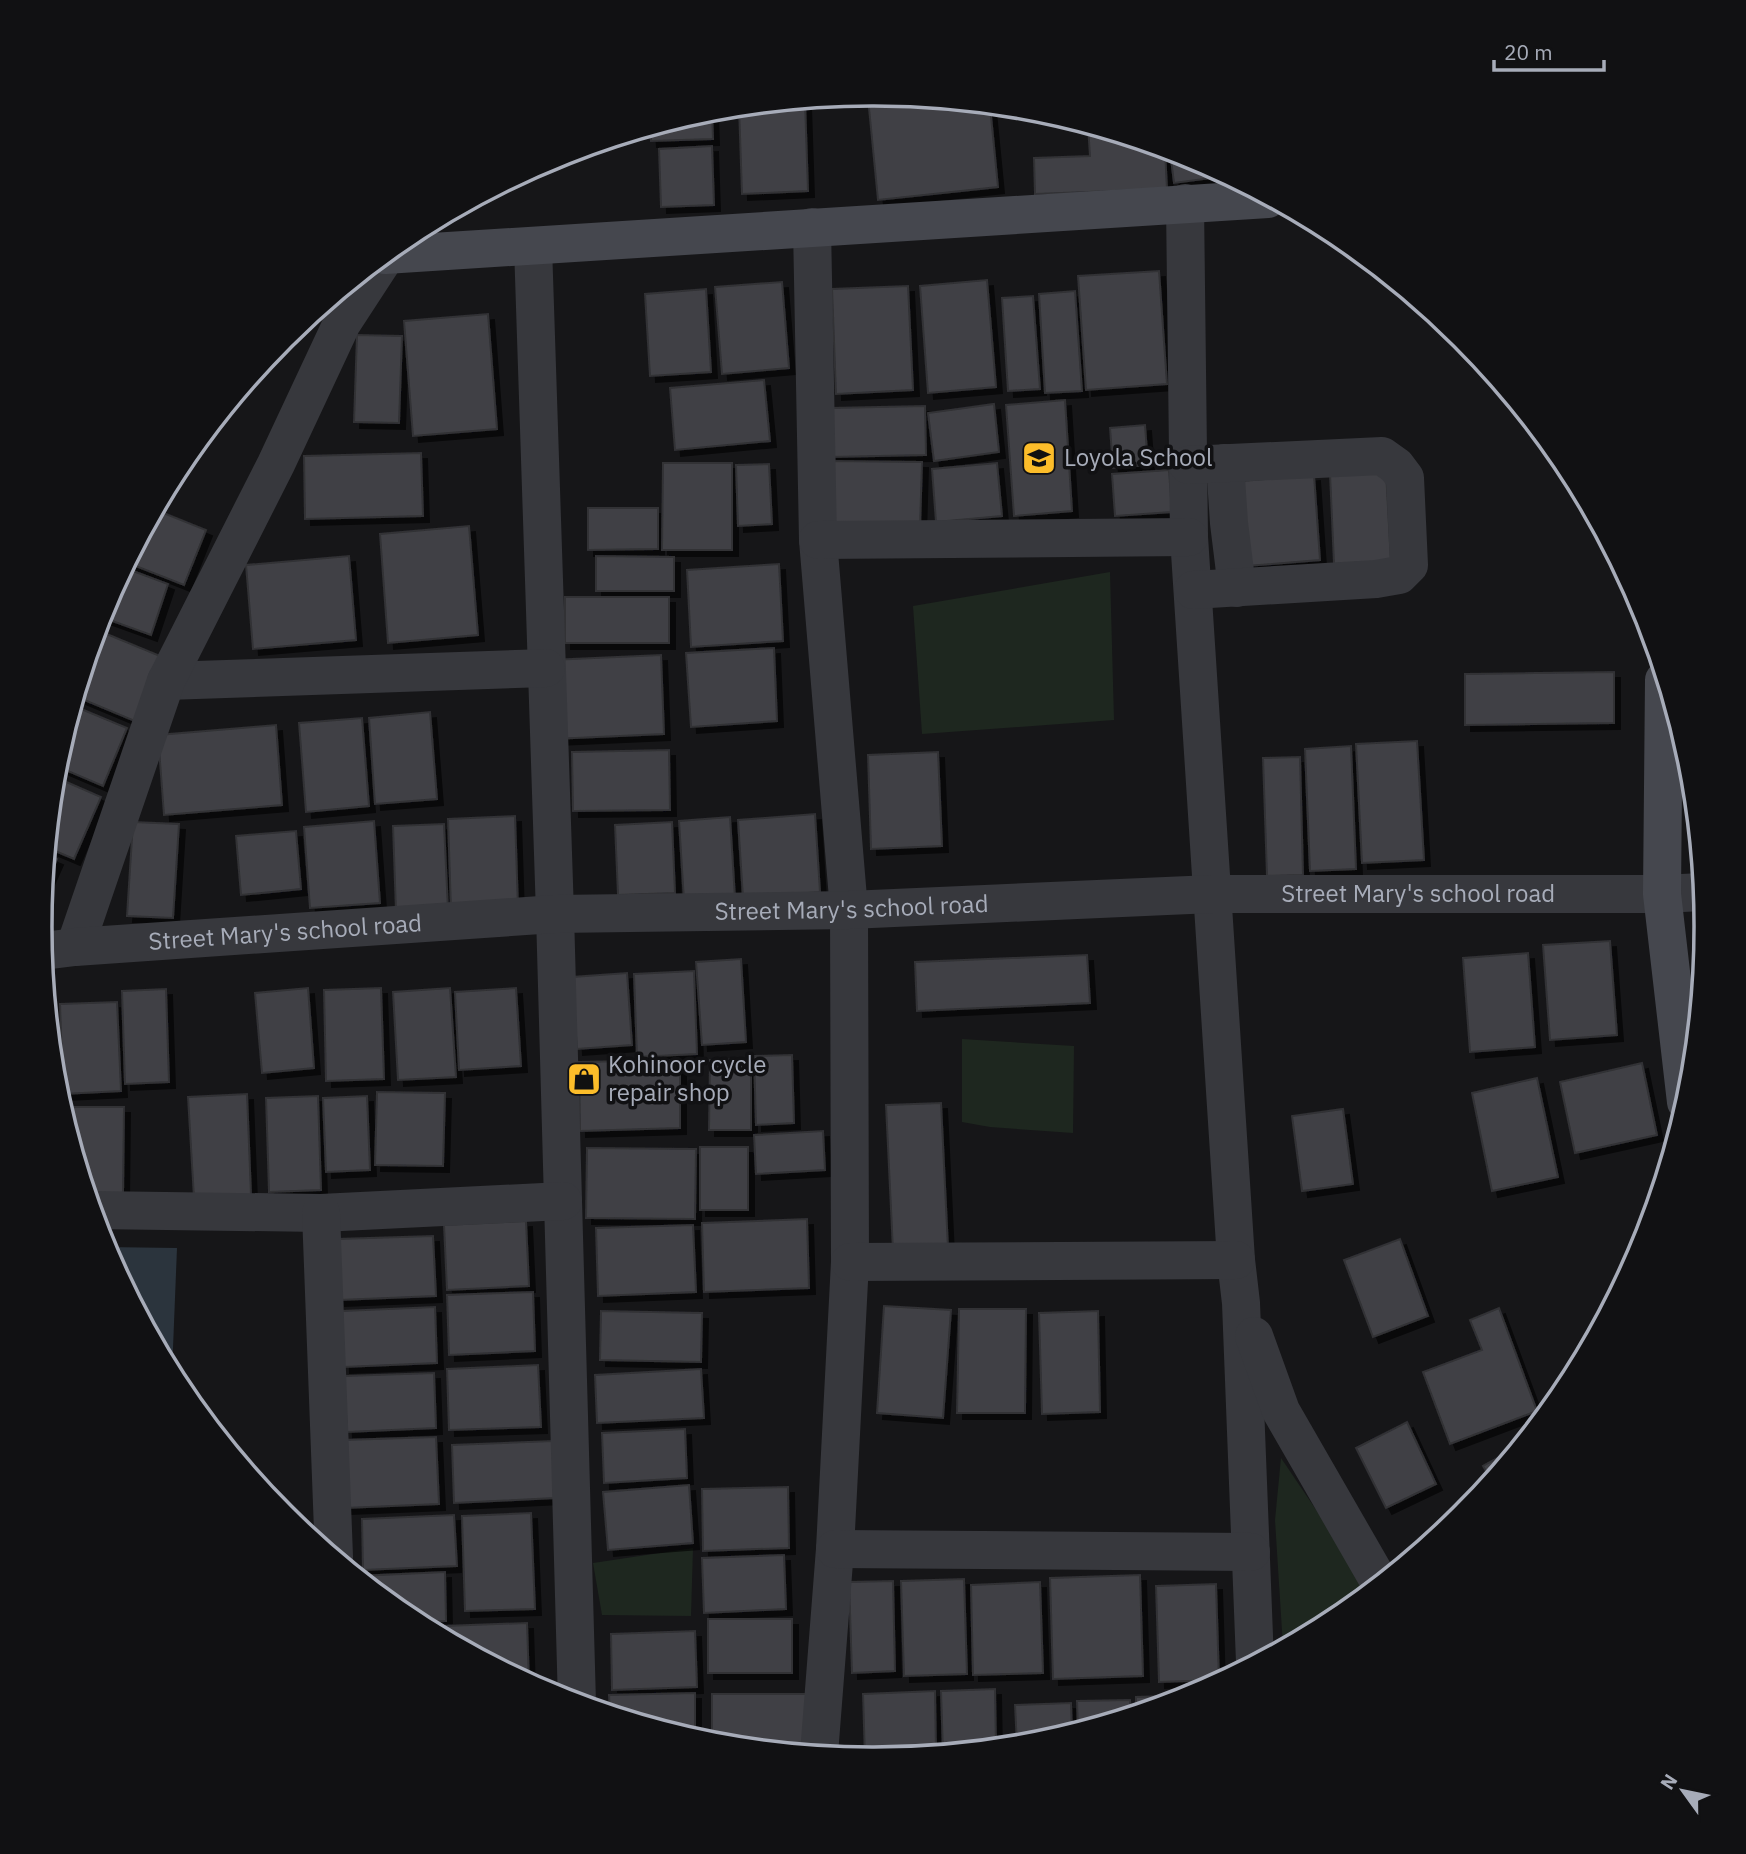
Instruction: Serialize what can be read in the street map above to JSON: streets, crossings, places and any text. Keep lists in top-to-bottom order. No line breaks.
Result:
{"streets":{"street":["Street Mary's school road"]},"places":{"school or university":["Loyola School"],"shop":["Kohinoor cycle repair shop"]},"scale_bar":"20 m","north":"top left"}
